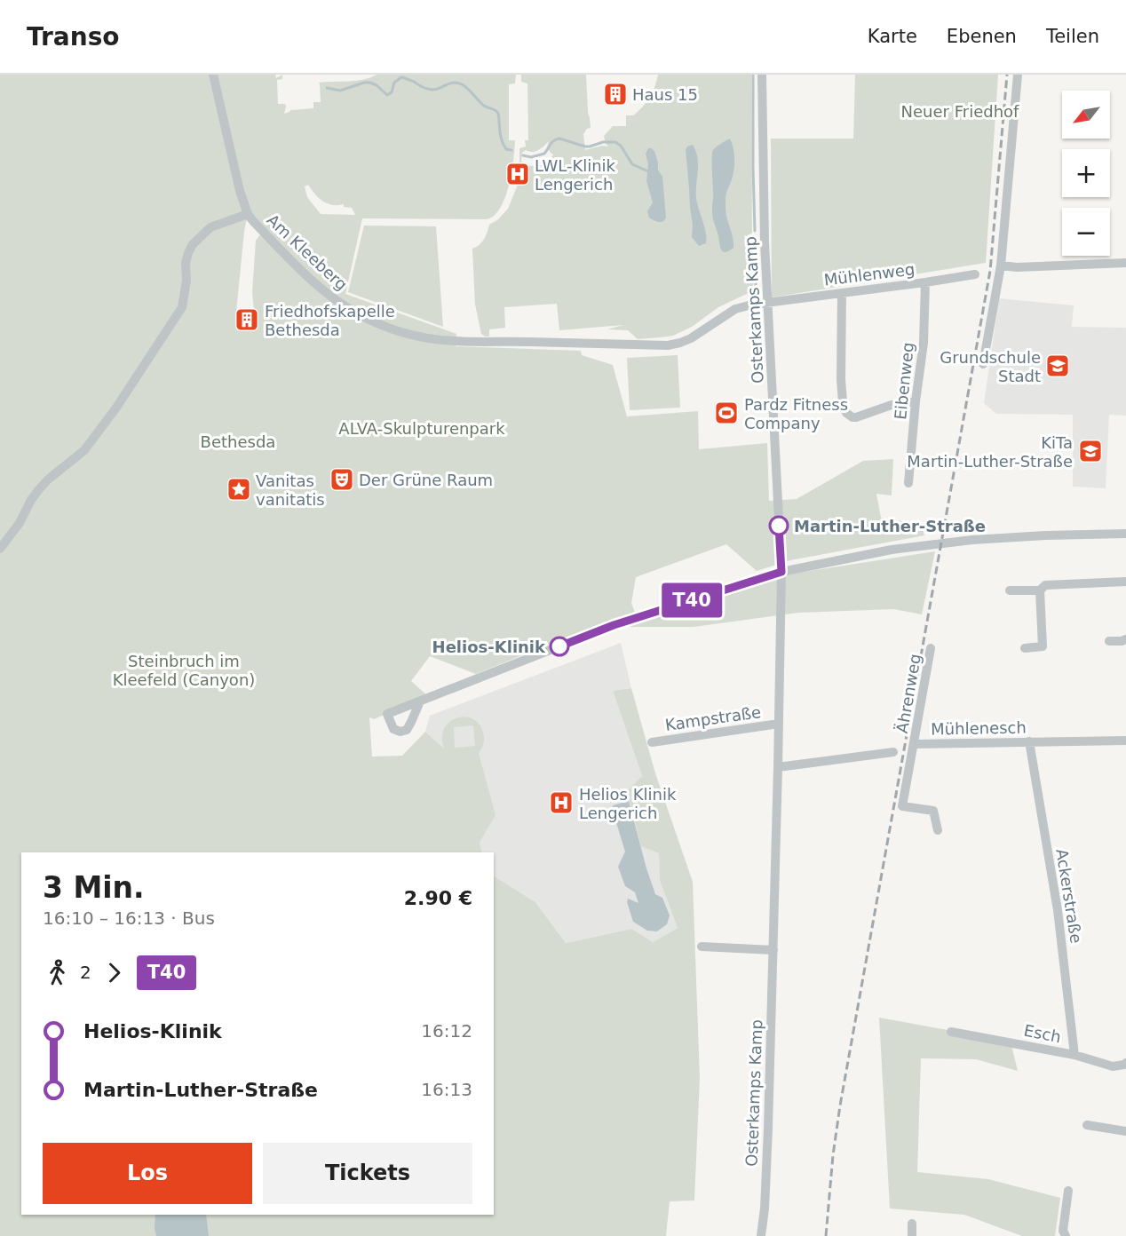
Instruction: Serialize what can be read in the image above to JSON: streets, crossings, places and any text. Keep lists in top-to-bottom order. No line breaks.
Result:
{"streets":{"street":["Am Kleeberg","Mühlenweg","Osterkamps Kamp","Eibenweg","Ährenweg","Kampstraße","Mühlenesch","Ackerstraße","Esch"]},"crossings":[["Am Kleeberg","Mühlenweg"],["Am Kleeberg","Osterkamps Kamp"],["Mühlenweg","Osterkamps Kamp"],["Mühlenweg","Eibenweg"],["Osterkamps Kamp","Kampstraße"],["Ährenweg","Mühlenesch"],["Mühlenesch","Ackerstraße"],["Ackerstraße","Esch"]],"parks":["Neuer Friedhof","ALVA-Skulpturenpark","Bethesda","Steinbruch im Kleefeld (Canyon)"],"places":{"building":["Haus 15","Friedhofskapelle Bethesda"],"hospital":["LWL-Klinik Lengerich","Helios Klinik Lengerich"],"school or university":["Grundschule Stadt","KiTa Martin-Luther-Straße"],"sports":["Pardz Fitness Company"],"theatre":["Der Grüne Raum"],"place":["Vanitas vanitatis"],"other":["Martin-Luther-Straße","Helios-Klinik"]},"lines":["bus line T40"],"north":"bottom left","page":{"header":"Transo","nav":["Karte","Ebenen","Teilen"],"on_map":"T40","map_buttons":["+","−"],"heading":["3 Min.","16:10 – 16:13 · Bus","2.90 €"],"legs":["2","T40"],"list":[{"name":"Helios-Klinik","value":"16:12"},{"name":"Martin-Luther-Straße","value":"16:13"}],"buttons":["Los","Tickets"]}}
